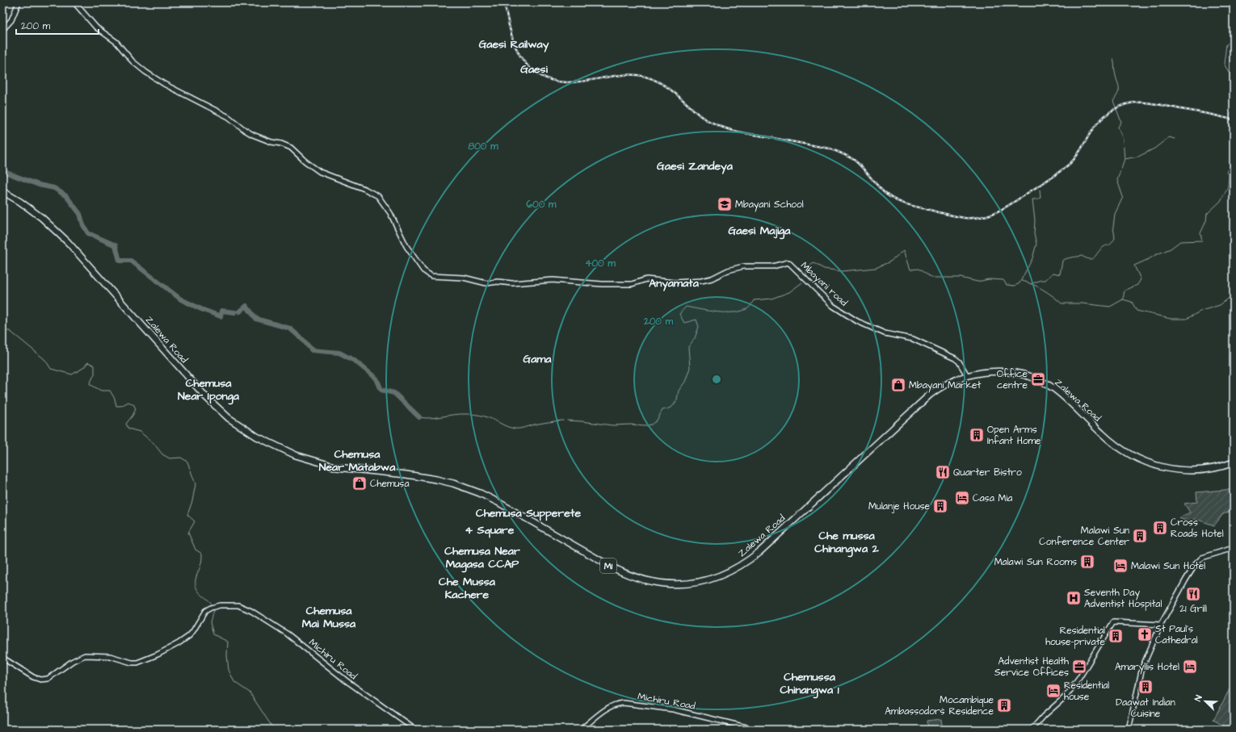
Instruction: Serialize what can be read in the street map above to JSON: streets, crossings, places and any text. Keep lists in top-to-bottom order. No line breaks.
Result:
{"streets":{"highway":["Zalewa Road","M1"],"street":["Mbayani road","Michiru Road"]},"crossings":[["Mbayani road","Zalewa Road"]],"districts":["Gaesi Railway","Gaesi","Gaesi Zandeya","Gaesi Majiga","Anyamata","Gama","Chemusa Near Iponga","Chemusa Near Matabwa","Chemusa Supperete","4 Square","Che mussa Chinangwa 2","Chemusa Near Magasa CCAP","Che Mussa Kachere","Chemusa Mai Mussa","Chemussa Chinangwa 1"],"places":{"school or university":["Mbayani School"],"office":["Office centre","Adventist Health Service Offices"],"shop":["Mbayani Market","Chemusa"],"building":["Open Arms Infant Home","Mulanje House","Cross Roads Hotel","Malawi Sun Conference Center","Malawi Sun Rooms","Residential house-private","Daawat Indian Cuisine","Mocambique Ambassodorś Residence"],"restaurant":["Quarter Bistro","21 Grill"],"hotel":["Casa Mia","Malawi Sun Hotel","Amaryllis Hotel","Residential house"],"hospital":["Seventh Day Adventist Hospital"],"church":["St Paul's Cathedral"]},"scale_bar":"200 m","north":"top left","rings":["800 m","600 m","400 m","200 m"]}
